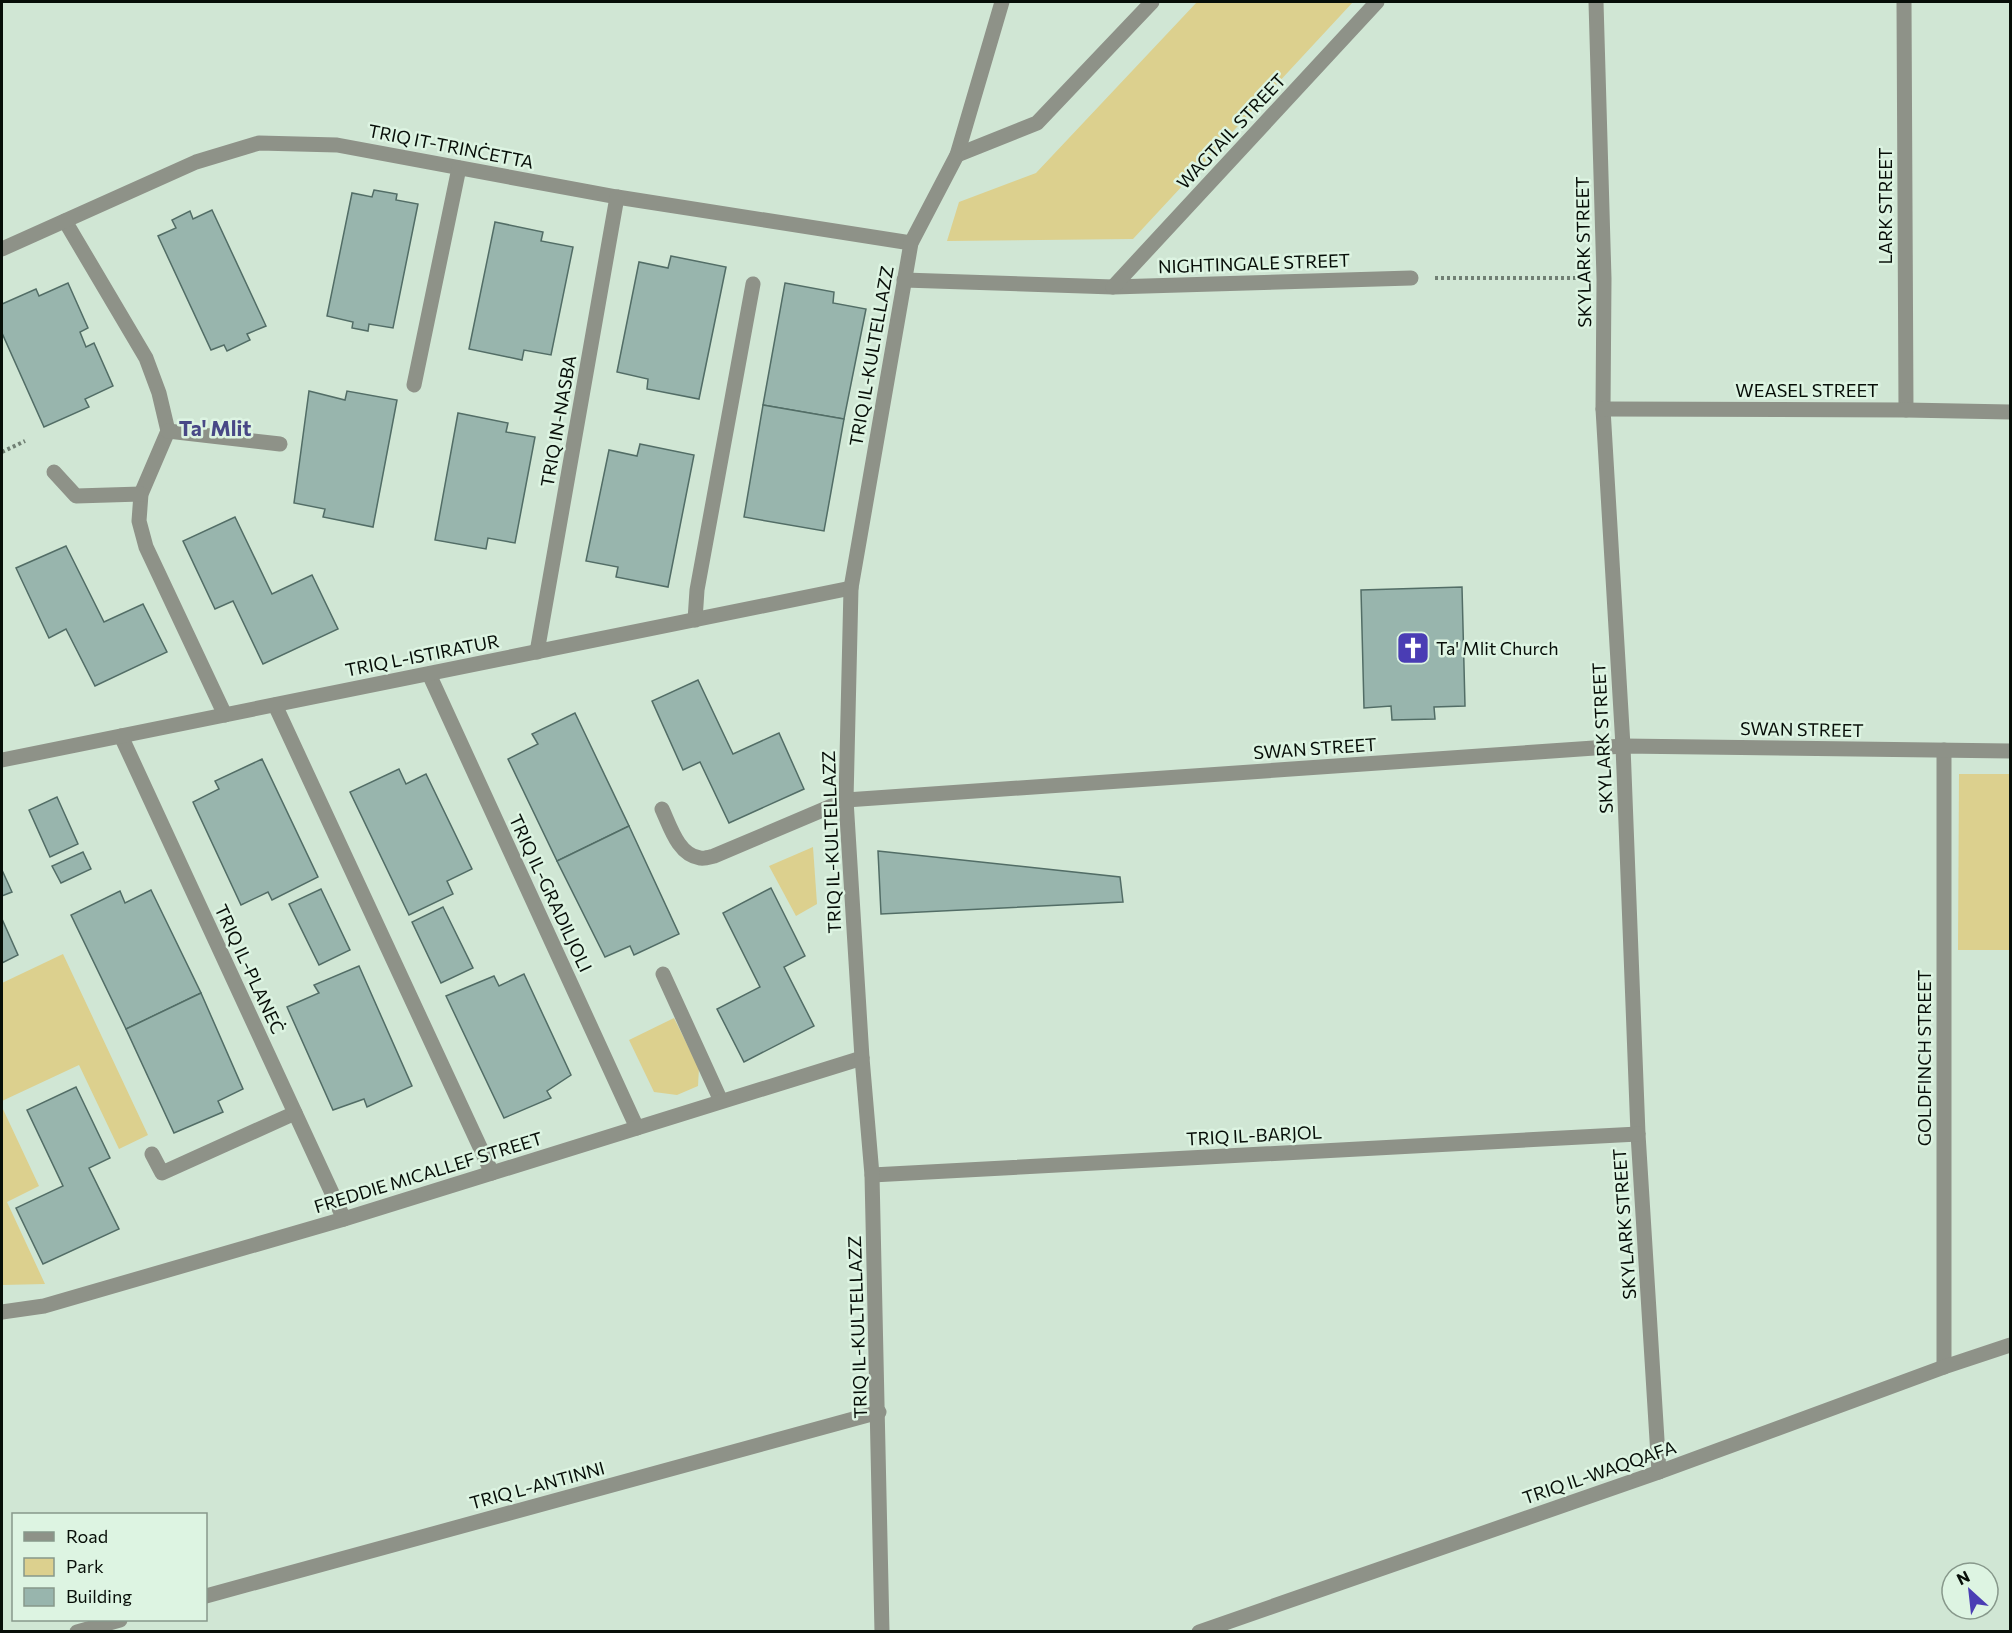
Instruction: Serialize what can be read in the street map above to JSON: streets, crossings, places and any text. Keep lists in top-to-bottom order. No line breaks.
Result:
{"streets":{"street":["WAGTAIL STREET","TRIQ IT-TRINĊETTA","LARK STREET","SKYLARK STREET","NIGHTINGALE STREET","TRIQ IL-KULTELLAZZ","WEASEL STREET","TRIQ IN-NASBA","TRIQ L-ISTIRATUR","SWAN STREET","TRIQ IL-GRADILJOLI","TRIQ IL-PLANEĊ","GOLDFINCH STREET","TRIQ IL-BARJOL","FREDDIE MICALLEF STREET","TRIQ IL-WAQQAFA","TRIQ L-ANTINNI"]},"crossings":[["WAGTAIL STREET","NIGHTINGALE STREET"],["TRIQ IT-TRINĊETTA","TRIQ IL-KULTELLAZZ"],["TRIQ IT-TRINĊETTA","TRIQ IN-NASBA"],["LARK STREET","WEASEL STREET"],["SKYLARK STREET","WEASEL STREET"],["SKYLARK STREET","SWAN STREET"],["SKYLARK STREET","TRIQ IL-BARJOL"],["SKYLARK STREET","TRIQ IL-WAQQAFA"],["NIGHTINGALE STREET","TRIQ IL-KULTELLAZZ"],["TRIQ IL-KULTELLAZZ","TRIQ L-ISTIRATUR"],["TRIQ IL-KULTELLAZZ","SWAN STREET"],["TRIQ IL-KULTELLAZZ","TRIQ IL-BARJOL"],["TRIQ IL-KULTELLAZZ","FREDDIE MICALLEF STREET"],["TRIQ IL-KULTELLAZZ","TRIQ L-ANTINNI"],["TRIQ IN-NASBA","TRIQ L-ISTIRATUR"],["TRIQ L-ISTIRATUR","TRIQ IL-GRADILJOLI"],["TRIQ L-ISTIRATUR","TRIQ IL-PLANEĊ"],["SWAN STREET","GOLDFINCH STREET"],["TRIQ IL-GRADILJOLI","FREDDIE MICALLEF STREET"],["TRIQ IL-PLANEĊ","FREDDIE MICALLEF STREET"],["GOLDFINCH STREET","TRIQ IL-WAQQAFA"]],"districts":["Ta' Mlit"],"places":{"church":["Ta' Mlit Church"]},"legend":["Road","Park","Building"],"north":"top left"}
